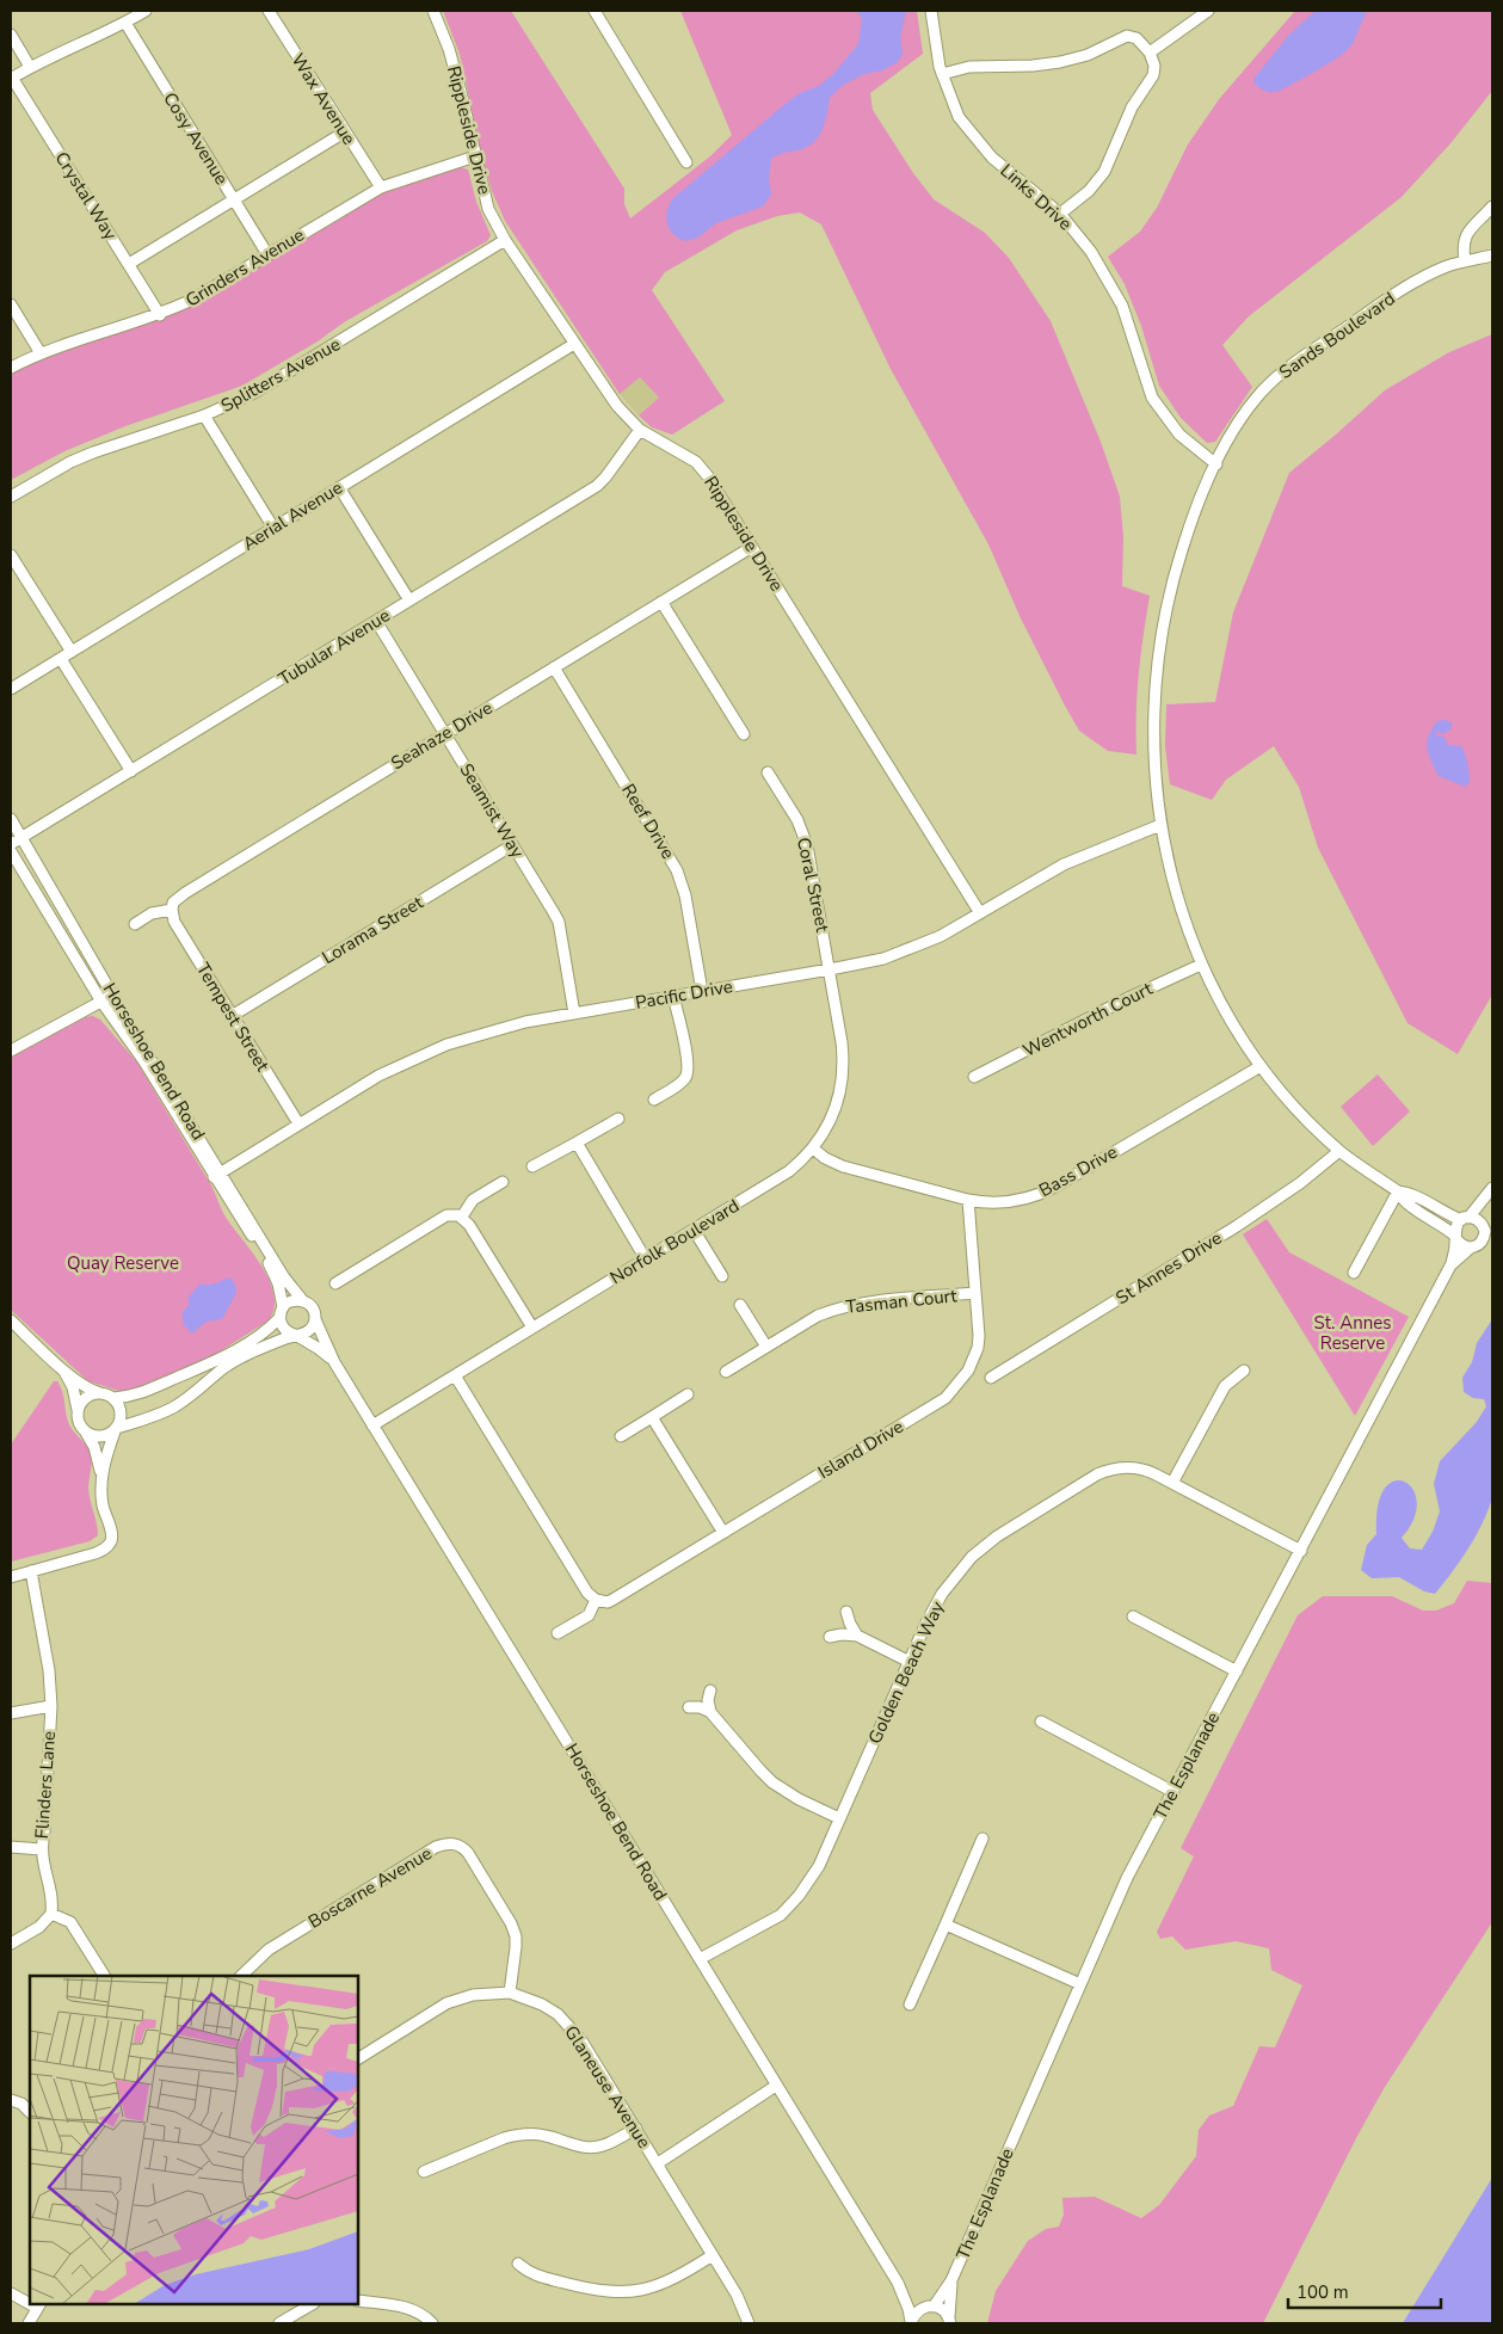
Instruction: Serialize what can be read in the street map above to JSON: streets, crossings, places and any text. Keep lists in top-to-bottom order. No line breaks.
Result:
{"streets":{"street":["Wax Avenue","Rippleside Drive","Cosy Avenue","Crystal Way","Links Drive","Grinders Avenue","Sands Boulevard","Splitters Avenue","Aerial Avenue","Tubular Avenue","Seahaze Drive","Seamist Way","Reef Drive","Coral Street","Lorama Street","Pacific Drive","Tempest Street","Wentworth Court","Horseshoe Bend Road","Bass Drive","Norfolk Boulevard","St Annes Drive","Tasman Court","Island Drive","Golden Beach Way","The Esplanade","Flinders Lane","Boscarne Avenue","Glaneuse Avenue"]},"crossings":[["Wax Avenue","Grinders Avenue"],["Rippleside Drive","Grinders Avenue"],["Rippleside Drive","Splitters Avenue"],["Rippleside Drive","Aerial Avenue"],["Rippleside Drive","Tubular Avenue"],["Rippleside Drive","Seahaze Drive"],["Rippleside Drive","Pacific Drive"],["Cosy Avenue","Grinders Avenue"],["Crystal Way","Grinders Avenue"],["Links Drive","Sands Boulevard"],["Sands Boulevard","Pacific Drive"],["Sands Boulevard","Wentworth Court"],["Sands Boulevard","Bass Drive"],["Sands Boulevard","St Annes Drive"],["Sands Boulevard","The Esplanade"],["Tubular Avenue","Seamist Way"],["Tubular Avenue","Horseshoe Bend Road"],["Seahaze Drive","Seamist Way"],["Seahaze Drive","Reef Drive"],["Seahaze Drive","Tempest Street"],["Seamist Way","Lorama Street"],["Seamist Way","Pacific Drive"],["Reef Drive","Pacific Drive"],["Coral Street","Pacific Drive"],["Coral Street","Norfolk Boulevard"],["Lorama Street","Tempest Street"],["Pacific Drive","Tempest Street"],["Pacific Drive","Horseshoe Bend Road"],["Pacific Drive","Norfolk Boulevard"],["Horseshoe Bend Road","Norfolk Boulevard"],["Horseshoe Bend Road","Golden Beach Way"],["Horseshoe Bend Road","The Esplanade"],["Bass Drive","Norfolk Boulevard"],["Bass Drive","Island Drive"],["Tasman Court","Island Drive"],["Golden Beach Way","The Esplanade"],["Boscarne Avenue","Glaneuse Avenue"]],"parks":["Quay Reserve","St. Annes Reserve"],"scale_bar":"100 m"}
